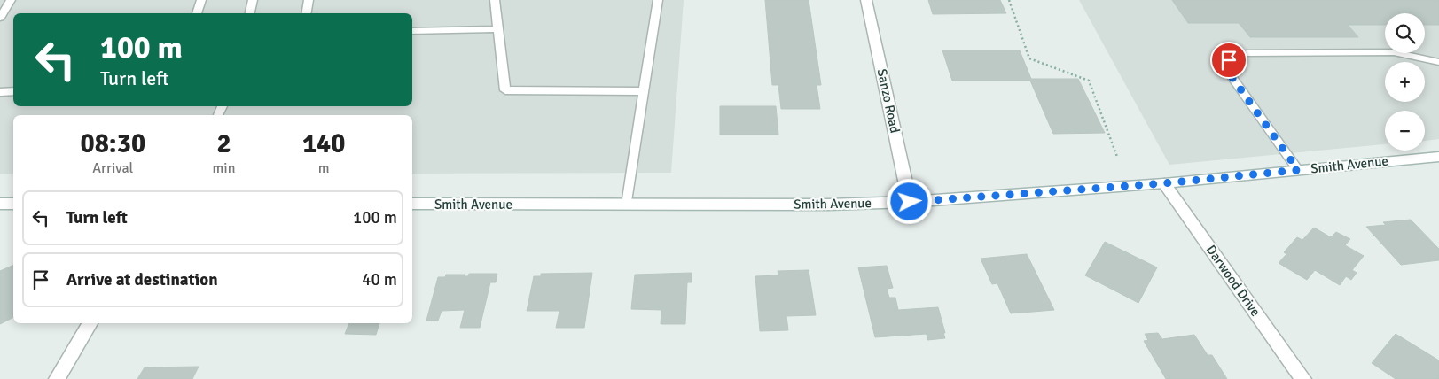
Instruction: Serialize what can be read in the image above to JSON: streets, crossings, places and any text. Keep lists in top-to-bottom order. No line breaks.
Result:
{"streets":{"main road":["Sanzo Road","Smith Avenue","Darwood Drive"]},"crossings":[["Sanzo Road","Smith Avenue"],["Smith Avenue","Darwood Drive"]],"page":{"map_buttons":["+","−"],"turn":["100 m","Turn left"],"eta":["08:30","Arrival","2","min","140","m"],"list":[{"name":"Turn left","value":"100 m"},{"name":"Arrive at destination","value":"40 m"}]}}
